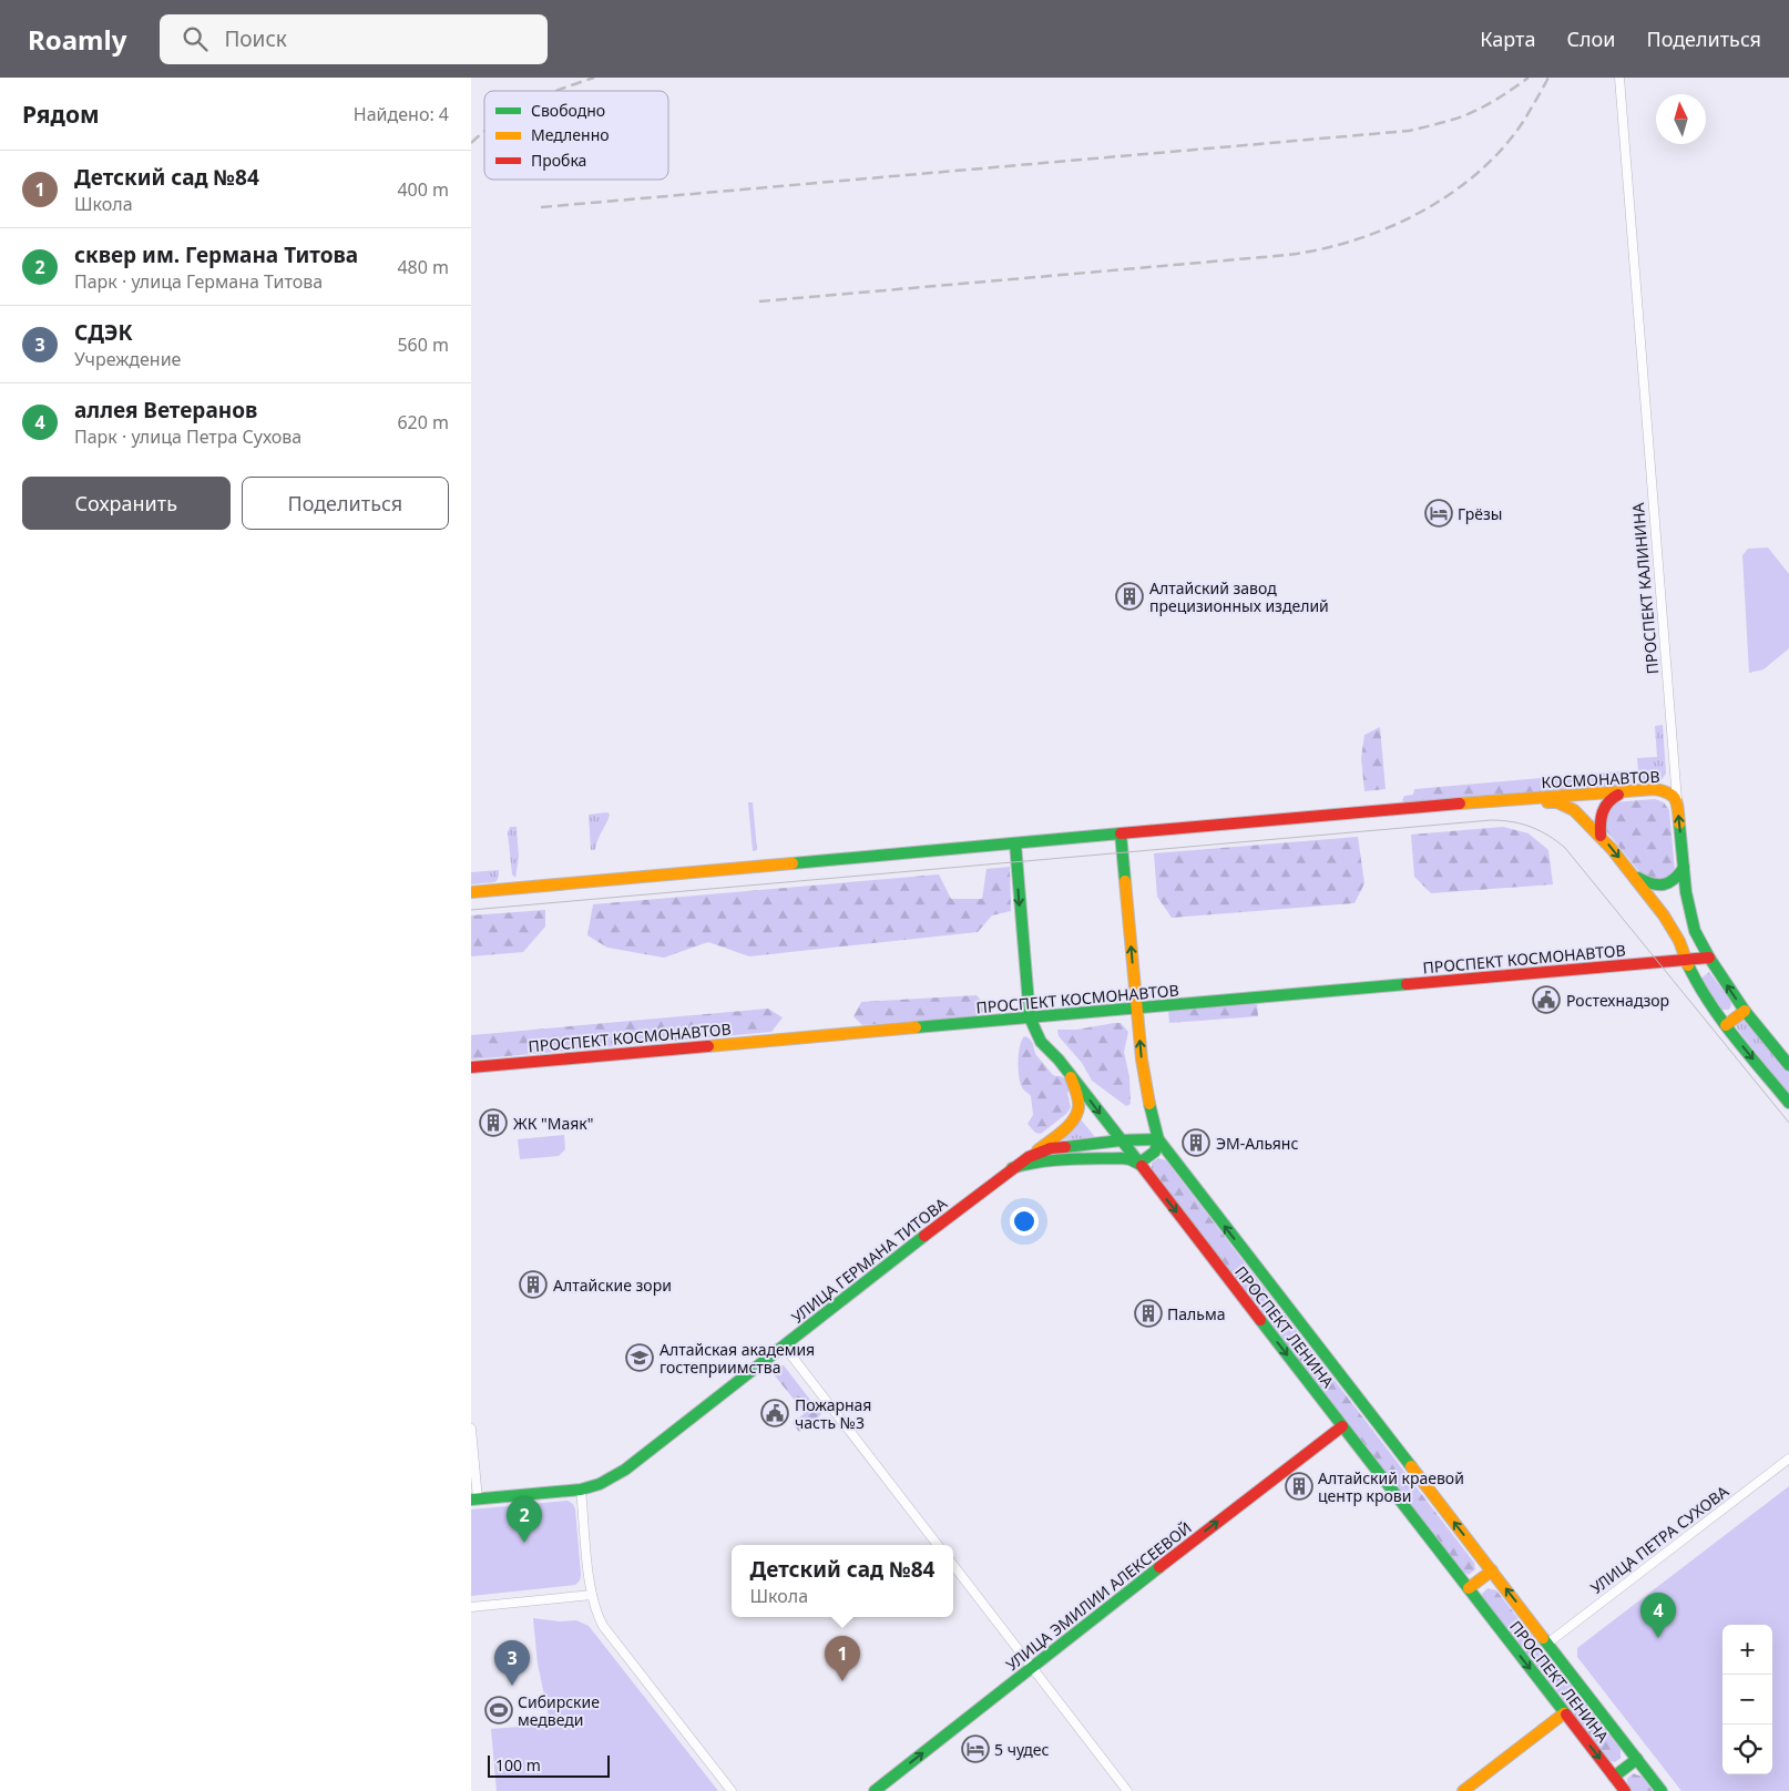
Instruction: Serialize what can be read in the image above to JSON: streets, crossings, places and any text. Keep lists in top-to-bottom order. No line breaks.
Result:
{"streets":{"main road":["ПРОСПЕКТ КАЛИНИНА","КОСМОНАВТОВ","ПРОСПЕКТ КОСМОНАВТОВ","УЛИЦА ГЕРМАНА ТИТОВА","ПРОСПЕКТ ЛЕНИНА","УЛИЦА ЭМИЛИИ АЛЕКСЕЕВОЙ"],"street":["УЛИЦА ПЕТРА СУХОВА"]},"crossings":[["ПРОСПЕКТ КАЛИНИНА","КОСМОНАВТОВ"],["ПРОСПЕКТ КАЛИНИНА","ПРОСПЕКТ КОСМОНАВТОВ"],["ПРОСПЕКТ КОСМОНАВТОВ","ПРОСПЕКТ ЛЕНИНА"],["ПРОСПЕКТ ЛЕНИНА","УЛИЦА ПЕТРА СУХОВА"],["ПРОСПЕКТ ЛЕНИНА","УЛИЦА ЭМИЛИИ АЛЕКСЕЕВОЙ"]],"one_way":["УЛИЦА ЭМИЛИИ АЛЕКСЕЕВОЙ"],"places":{"hotel":["Грёзы","5 чудес"],"building":["Алтайский завод прецизионных изделий","ЖК \"Маяк\"","ЭМ-Альянс","Алтайские зори","Пальма","Алтайский краевой центр крови"],"public building":["Ростехнадзор","Пожарная часть №3"],"school or university":["Алтайская академия гостеприимства"],"sports":["Сибирские медведи"]},"legend":["Свободно","Медленно","Пробка"],"scale_bar":"100 m","north":"top","page":{"header":"Roamly","search":"Поиск","nav":["Карта","Слои","Поделиться"],"heading":["Рядом","Найдено: 4"],"list":[{"mark":"1","name":"Детский сад №84","note":"Школа","value":"400 m"},{"mark":"2","name":"сквер им. Германа Титова","note":"Парк · улица Германа Титова","value":"480 m"},{"mark":"3","name":"СДЭК","note":"Учреждение","value":"560 m"},{"mark":"4","name":"аллея Ветеранов","note":"Парк · улица Петра Сухова","value":"620 m"}],"buttons":["Сохранить","Поделиться"],"pins":["2","4","1","3"],"popup":["Детский сад №84","Школа"],"map_buttons":["+","−"],"scale":"100 m"}}
